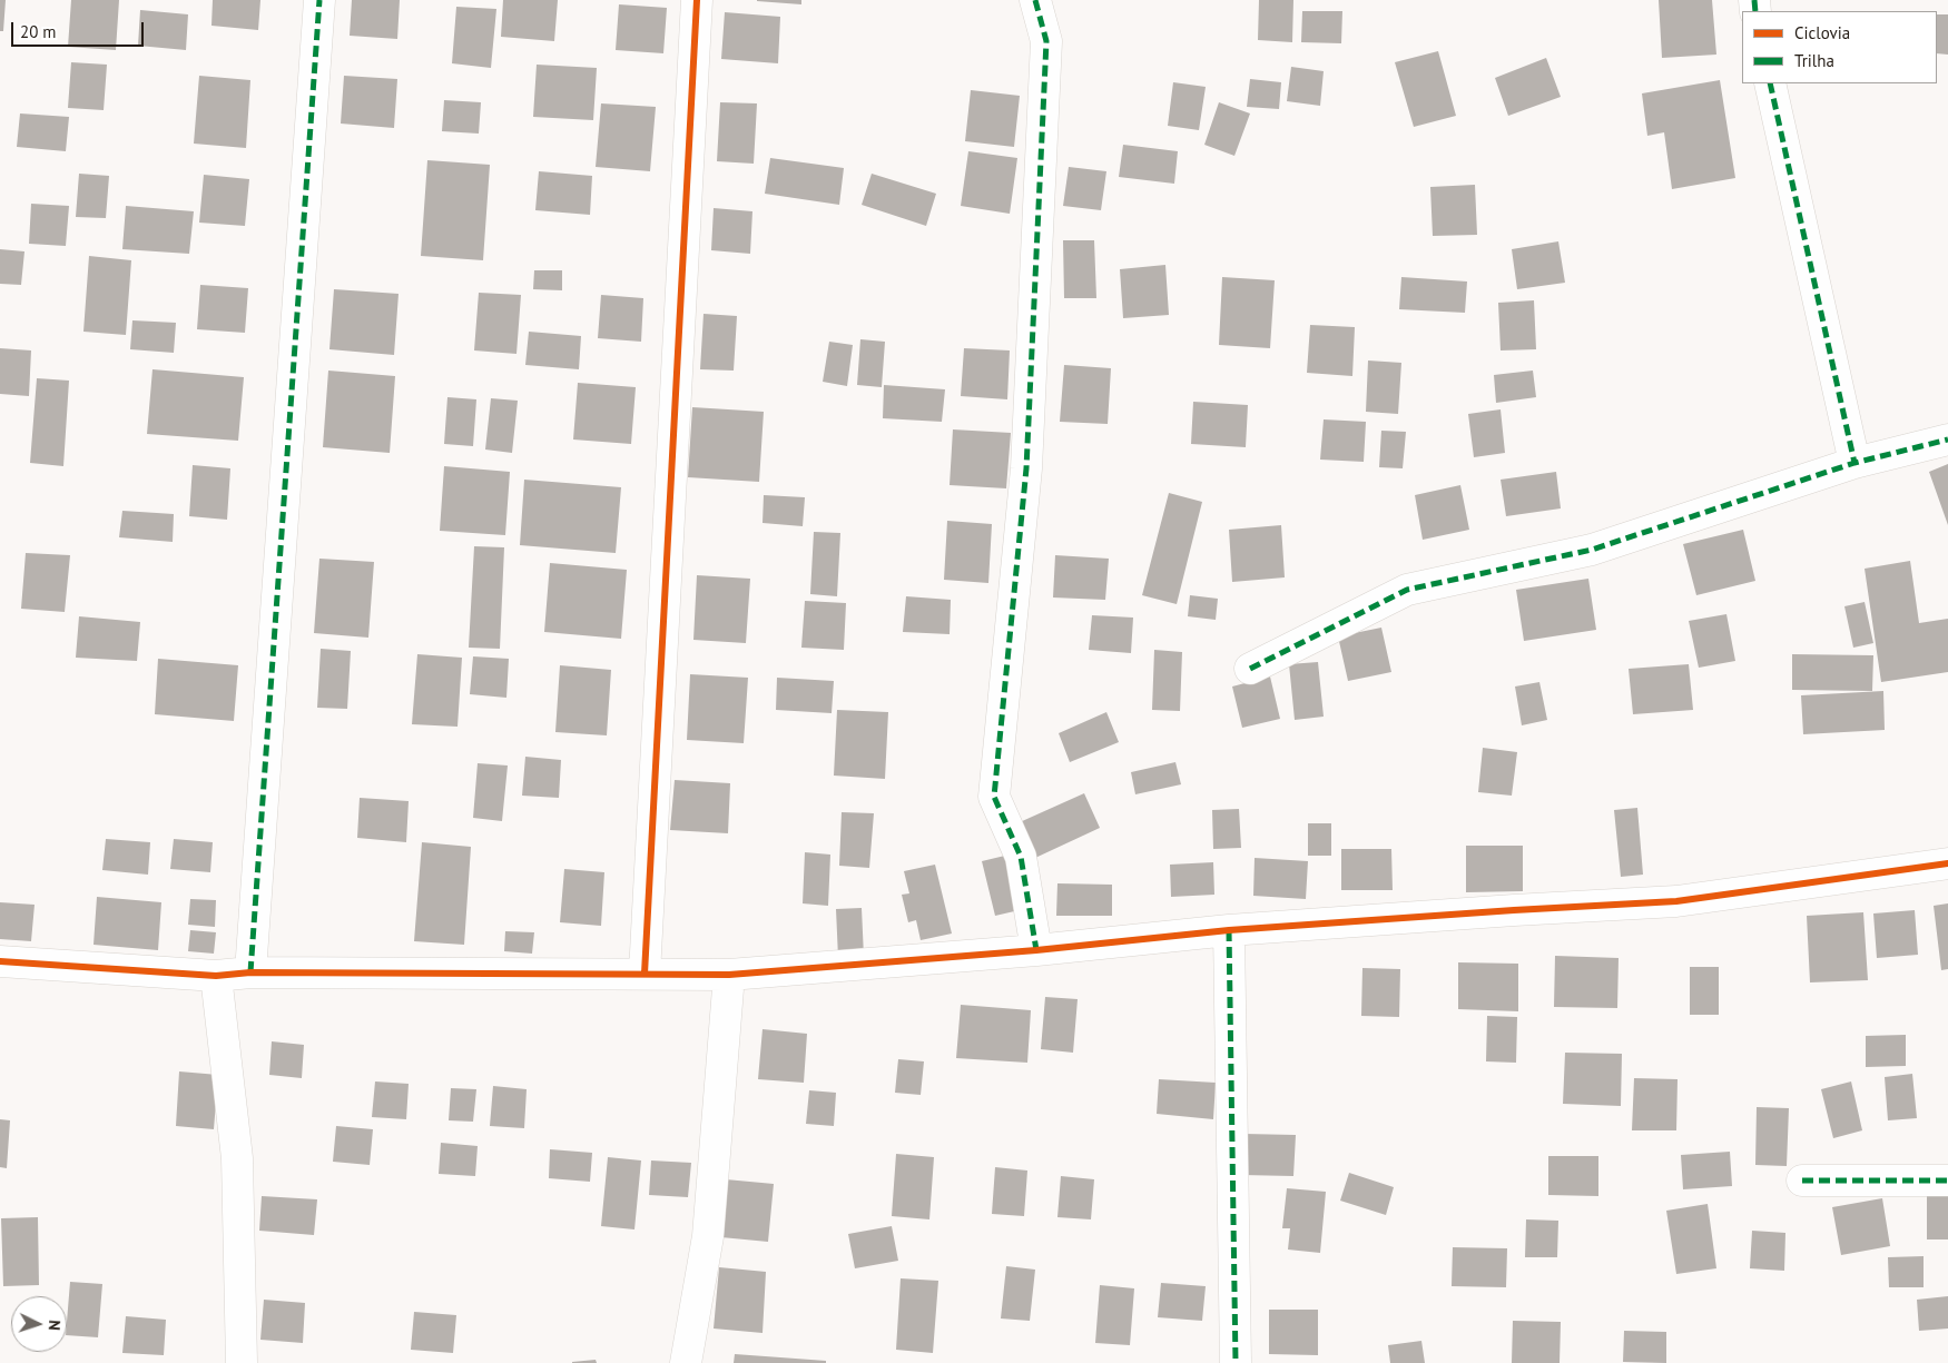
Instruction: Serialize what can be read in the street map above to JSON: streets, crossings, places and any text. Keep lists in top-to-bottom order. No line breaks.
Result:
{"legend":["Ciclovia","Trilha"],"scale_bar":"20 m","north":"right"}
